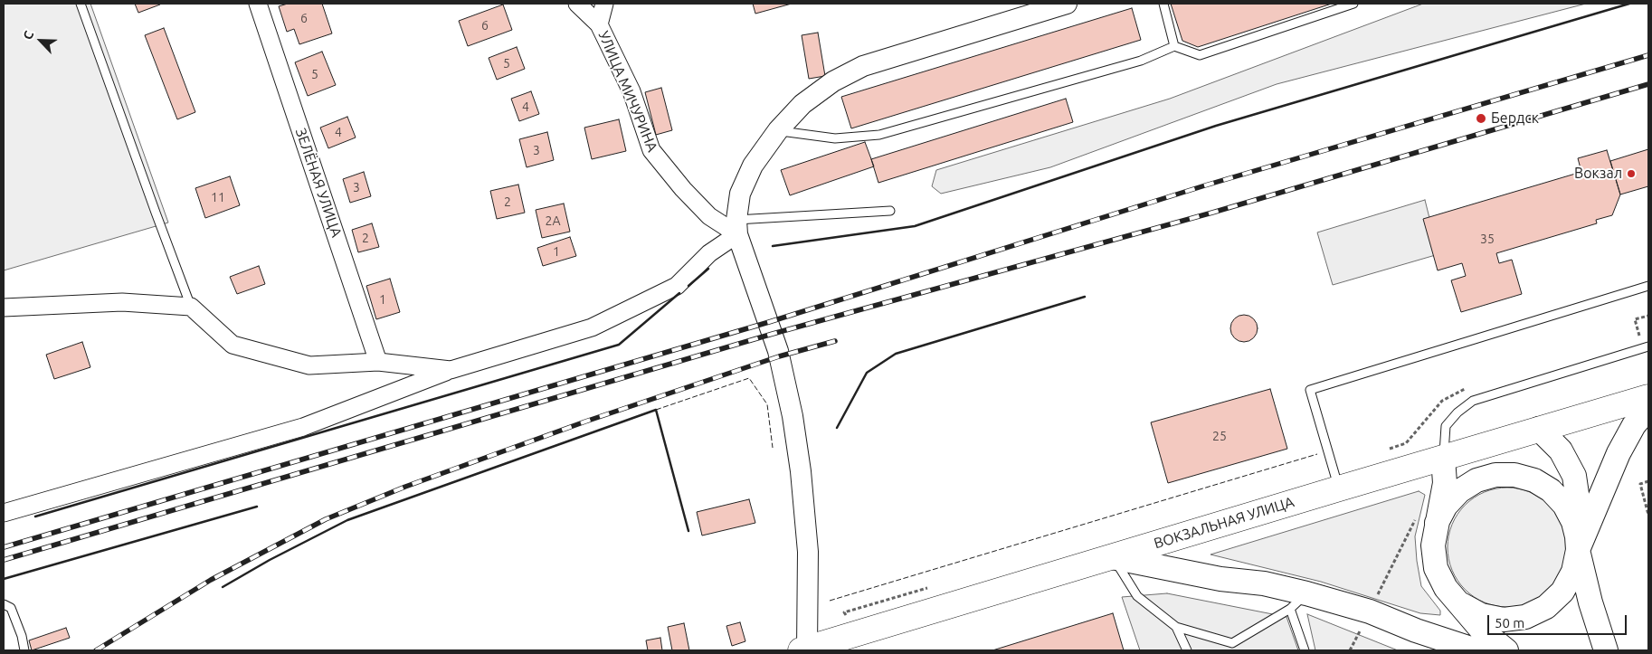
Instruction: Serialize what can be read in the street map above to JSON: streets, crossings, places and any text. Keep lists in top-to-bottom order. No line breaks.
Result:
{"streets":{"highway":["ВОКЗАЛЬНАЯ УЛИЦА"],"street":["УЛИЦА МИЧУРИНА","ЗЕЛЁНАЯ УЛИЦА"]},"places":["Бердск","Вокзал"],"house_numbers":["6","6","5","5","4","4","3","3","11","2","2А","2","35","1","1","25"],"scale_bar":"50 m","north":"top left"}
